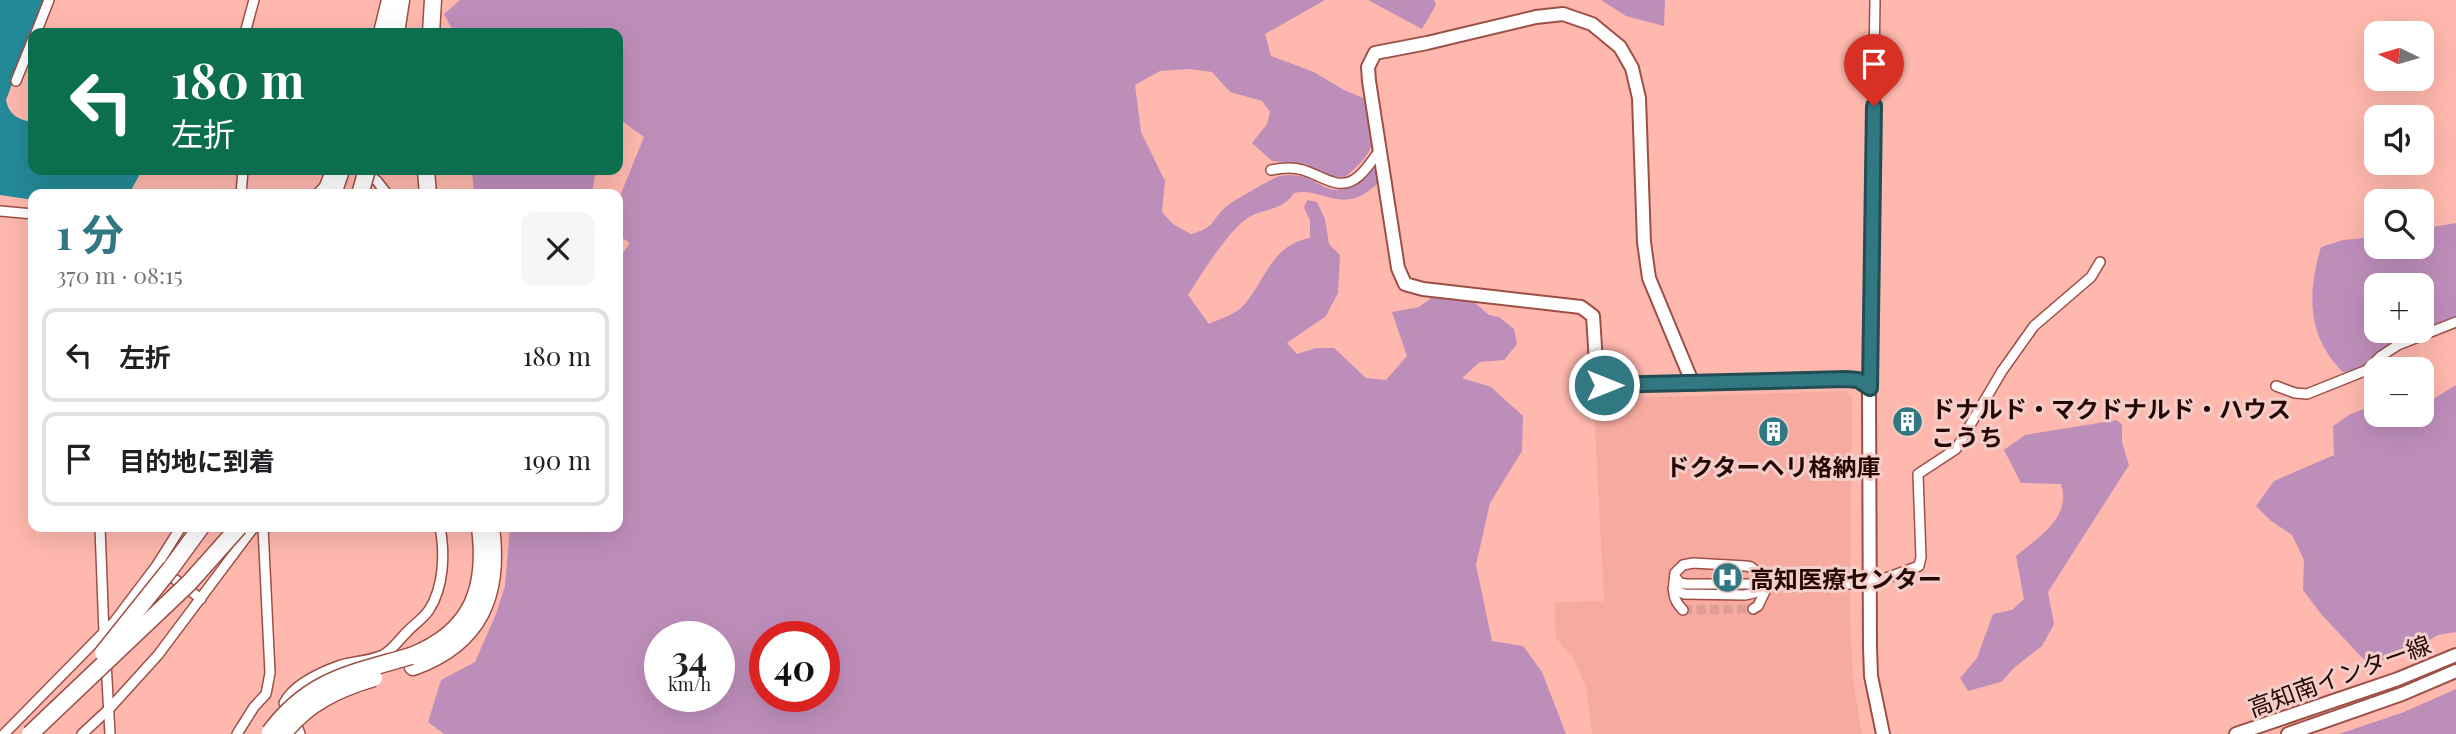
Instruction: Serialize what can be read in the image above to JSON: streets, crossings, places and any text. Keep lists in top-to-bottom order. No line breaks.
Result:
{"streets":{"street":["高知南インター線"]},"places":{"building":["ドナルド・マクドナルド・ハウス こうち","ドクターヘリ格納庫"],"hospital":["高知医療センター"]},"north":"left","page":{"map_buttons":["+","−"],"turn":["180 m","左折"],"heading":["1 分","370 m · 08:15"],"list":[{"name":"左折","value":"180 m"},{"name":"目的地に到着","value":"190 m"}],"speed":"34 km/h","limit":"40"}}
